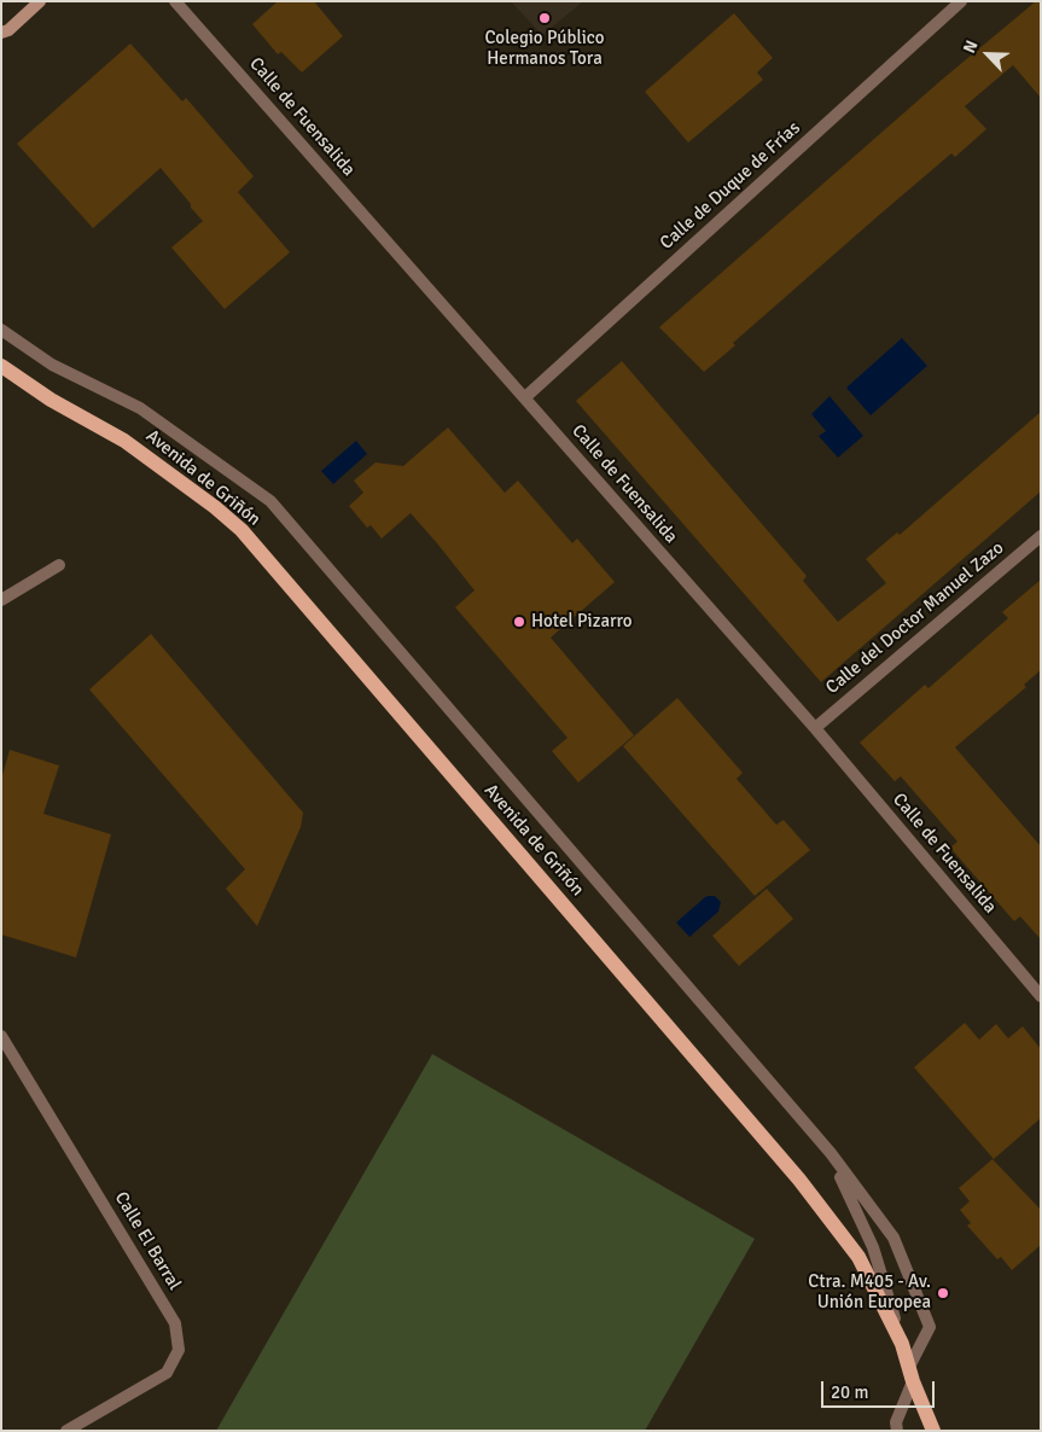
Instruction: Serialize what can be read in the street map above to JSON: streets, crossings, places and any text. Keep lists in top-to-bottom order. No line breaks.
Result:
{"streets":{"main road":["Avenida de Griñón"],"street":["Calle de Fuensalida","Calle de Duque de Frías","Calle del Doctor Manuel Zazo","Calle El Barral"]},"crossings":[["Calle de Fuensalida","Calle de Duque de Frías"],["Calle de Fuensalida","Calle del Doctor Manuel Zazo"]],"places":["Colegio Público Hermanos Tora","Hotel Pizarro","Ctra. M405 - Av. Unión Europea"],"scale_bar":"20 m","north":"top left"}
